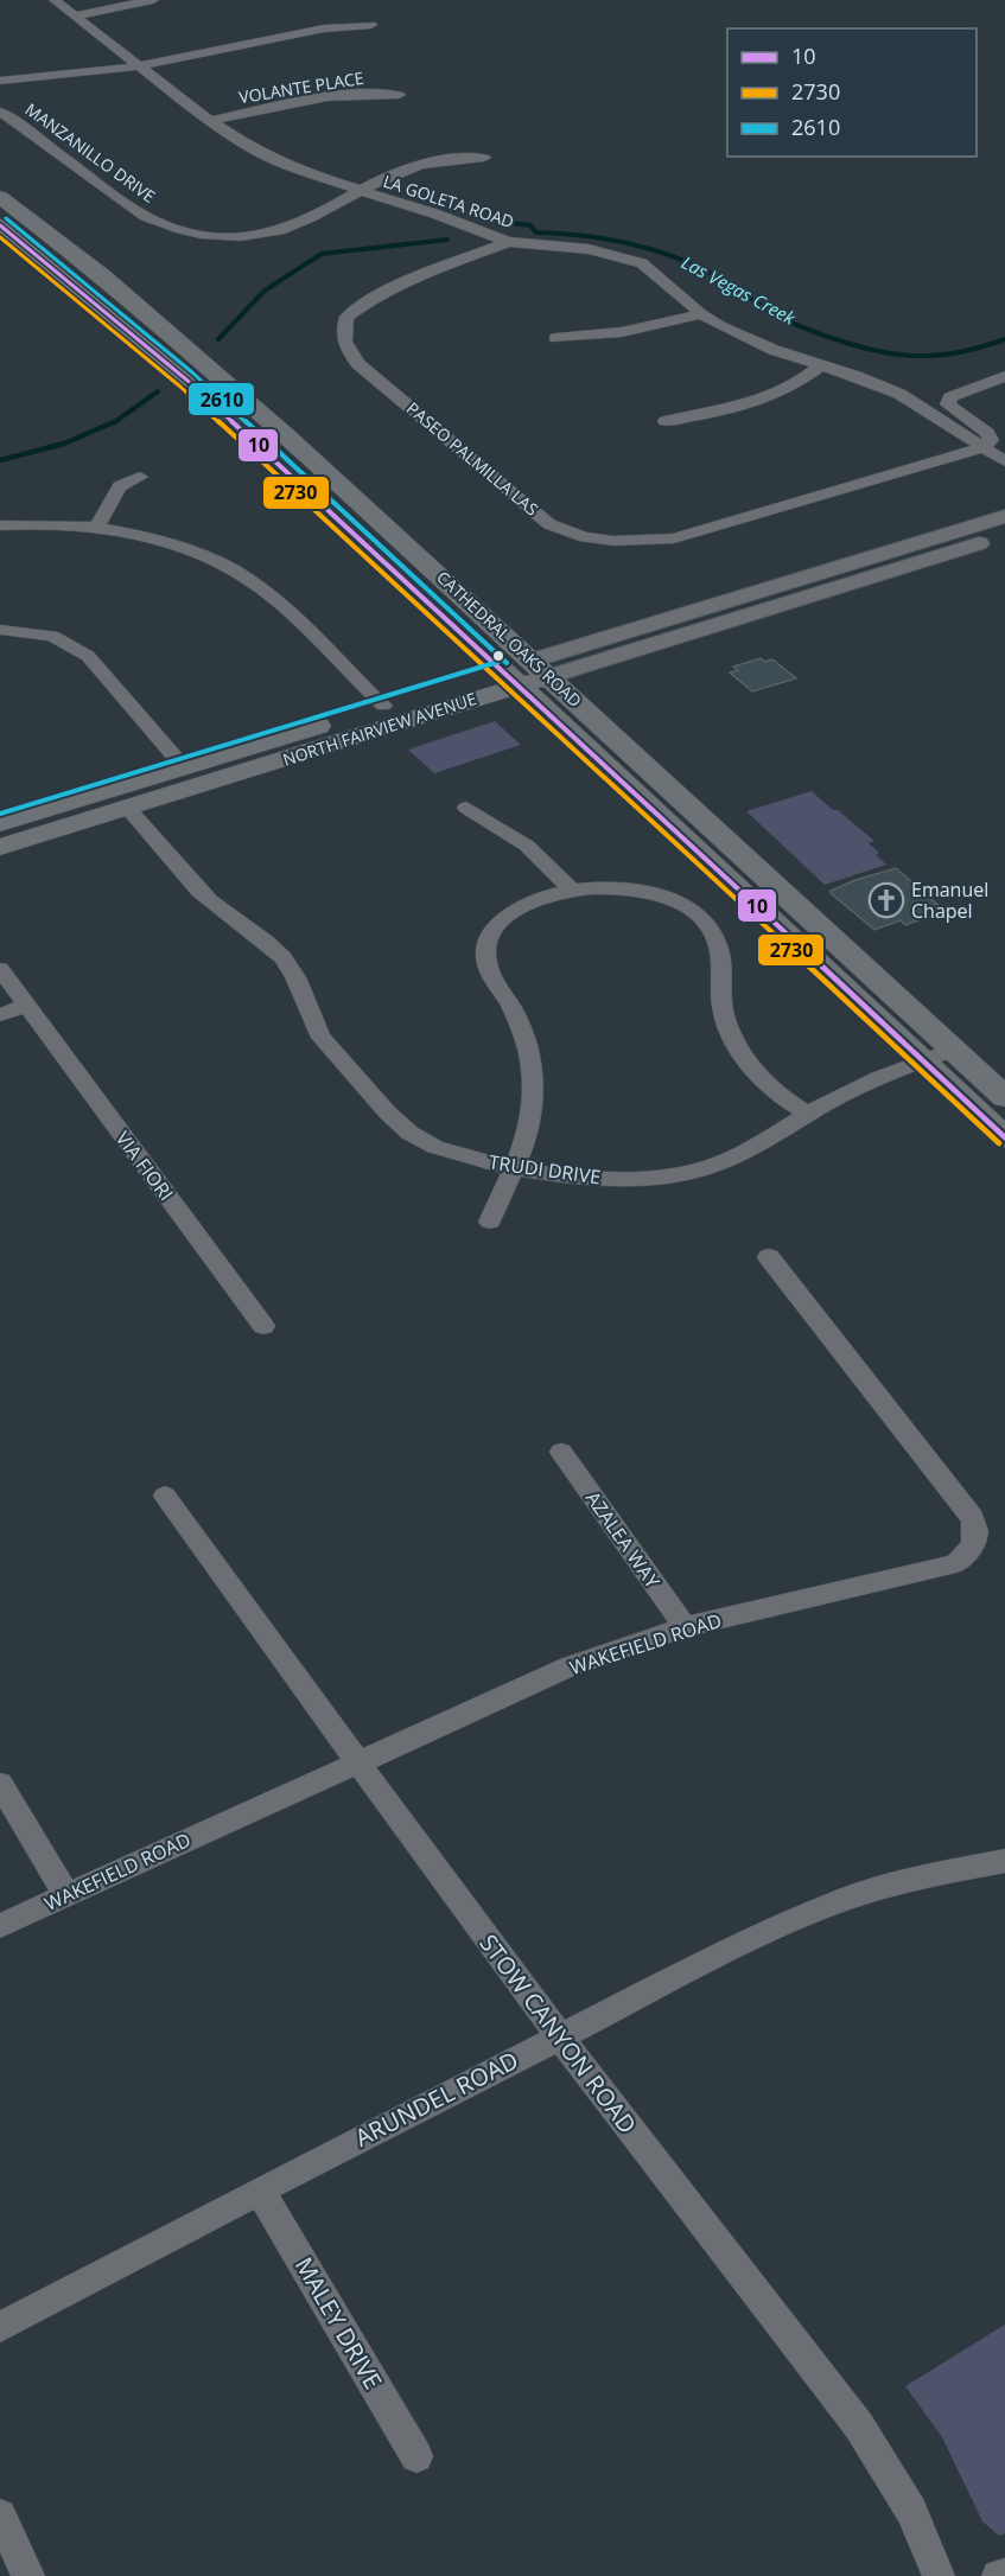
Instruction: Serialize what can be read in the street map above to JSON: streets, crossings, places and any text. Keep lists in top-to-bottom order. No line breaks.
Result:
{"streets":{"main road":["CATHEDRAL OAKS ROAD","NORTH FAIRVIEW AVENUE"],"street":["VOLANTE PLACE","MANZANILLO DRIVE","LA GOLETA ROAD","PASEO PALMILLA LAS","VIA FIORI","TRUDI DRIVE","AZALEA WAY","WAKEFIELD ROAD","STOW CANYON ROAD","ARUNDEL ROAD","MALEY DRIVE"]},"crossings":[["VOLANTE PLACE","LA GOLETA ROAD"],["MANZANILLO DRIVE","LA GOLETA ROAD"],["LA GOLETA ROAD","PASEO PALMILLA LAS"],["CATHEDRAL OAKS ROAD","NORTH FAIRVIEW AVENUE"],["CATHEDRAL OAKS ROAD","TRUDI DRIVE"],["NORTH FAIRVIEW AVENUE","TRUDI DRIVE"],["AZALEA WAY","WAKEFIELD ROAD"],["WAKEFIELD ROAD","STOW CANYON ROAD"],["STOW CANYON ROAD","ARUNDEL ROAD"],["ARUNDEL ROAD","MALEY DRIVE"]],"water":["Las Vegas Creek"],"places":{"church":["Emanuel Chapel"]},"lines":["transit line 2610","transit line 10","transit line 2730"],"legend":["10","2730","2610"]}
